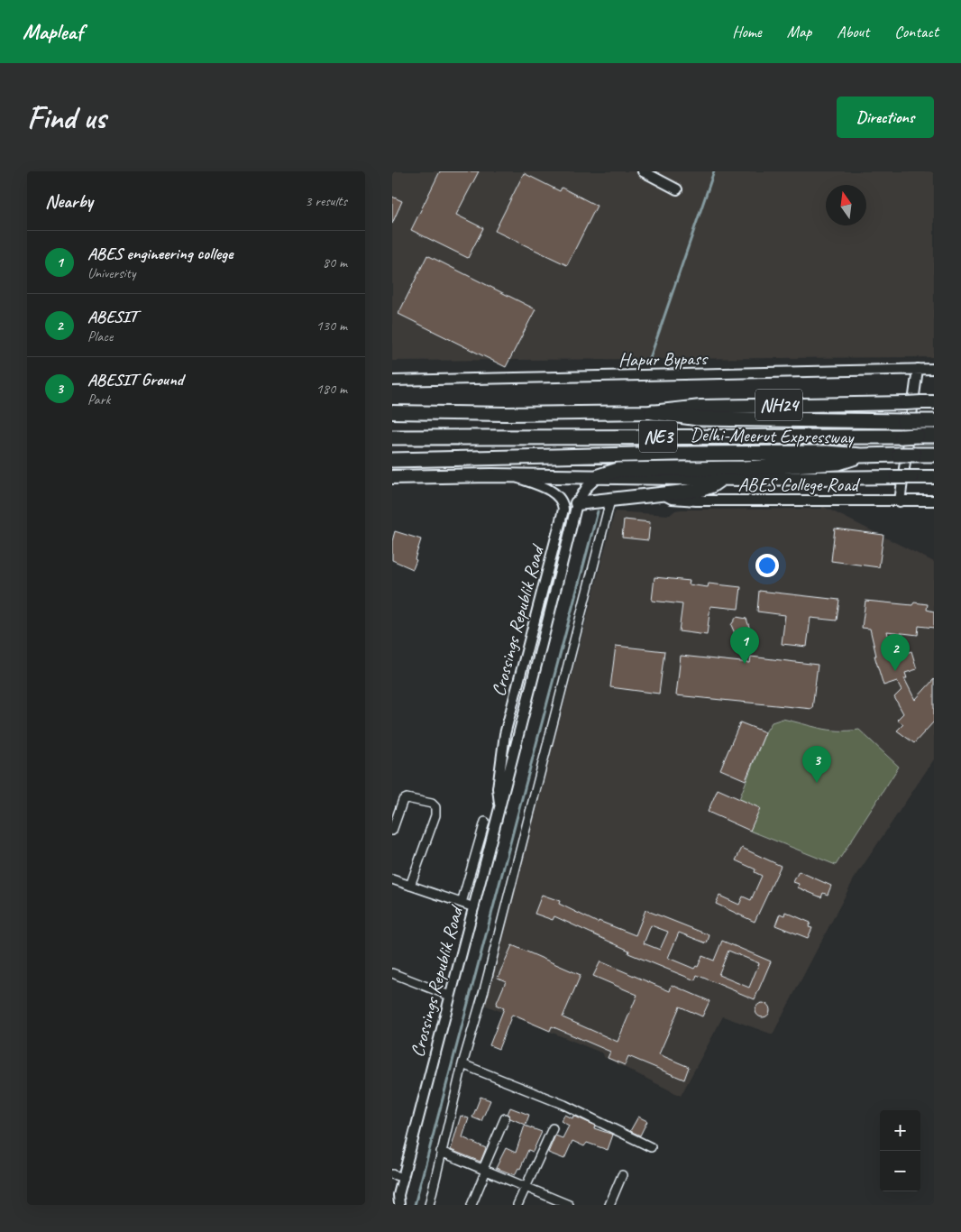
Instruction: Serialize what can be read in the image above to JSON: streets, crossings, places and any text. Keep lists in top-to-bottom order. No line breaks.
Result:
{"streets":{"highway":["NH24","Delhi-Meerut Expressway","NE3"],"street":["Hapur Bypass","ABES College Road","Crossings Republik Road"]},"north":"top","page":{"header":"Mapleaf","nav":["Home","Map","About","Contact"],"buttons":"Directions","title":"Find us","heading":["Nearby","3 results"],"list":[{"mark":"1","name":"ABES engineering college","note":"University","value":"80 m"},{"mark":"2","name":"ABESIT","note":"Place","value":"130 m"},{"mark":"3","name":"ABESIT Ground","note":"Park","value":"180 m"}],"pins":["1","2","3"],"map_buttons":["+","−"]}}
